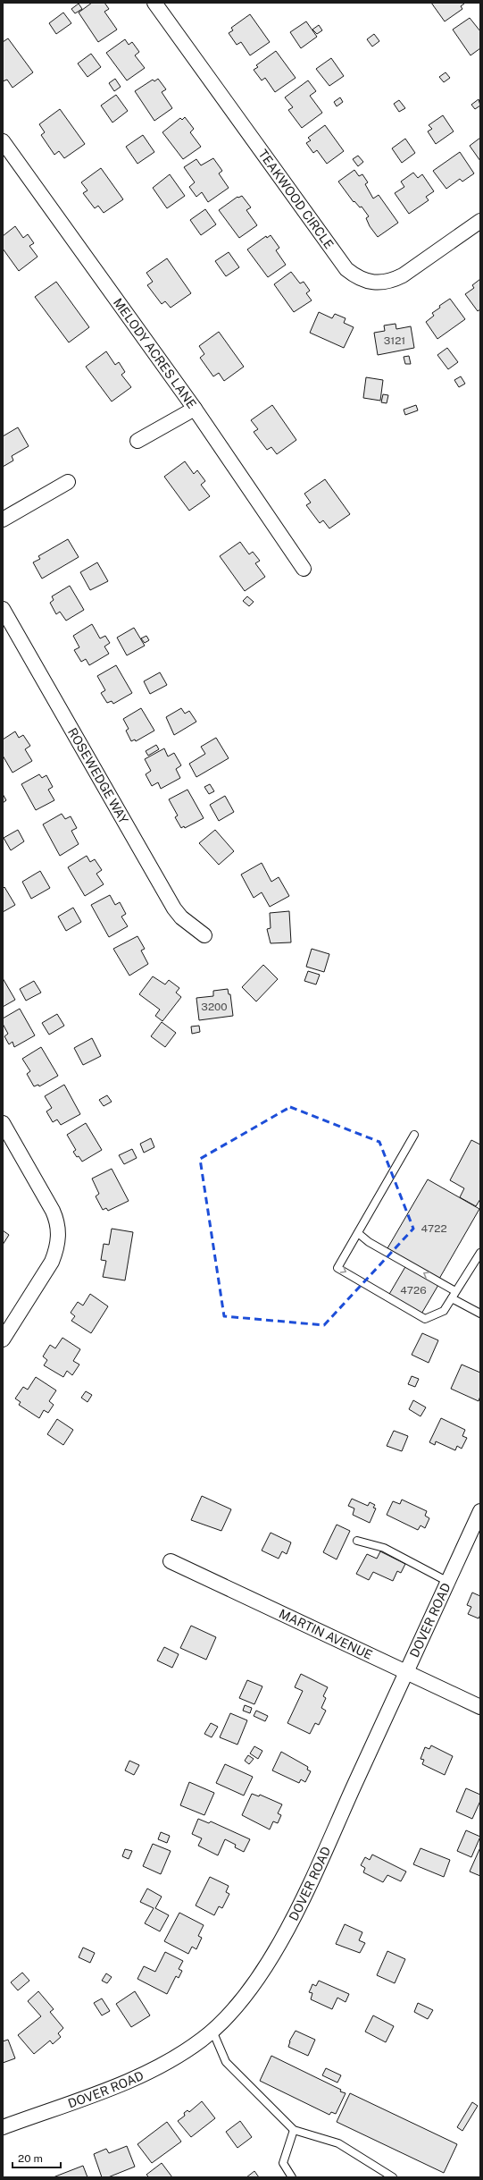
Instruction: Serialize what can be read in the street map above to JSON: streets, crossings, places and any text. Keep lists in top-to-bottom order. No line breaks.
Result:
{"streets":{"street":["TEAKWOOD CIRCLE","MELODY ACRES LANE","ROSEWEDGE WAY","DOVER ROAD","MARTIN AVENUE"]},"crossings":[["DOVER ROAD","MARTIN AVENUE"]],"house_numbers":["3121","3200","4722","4726"],"scale_bar":"20 m"}
